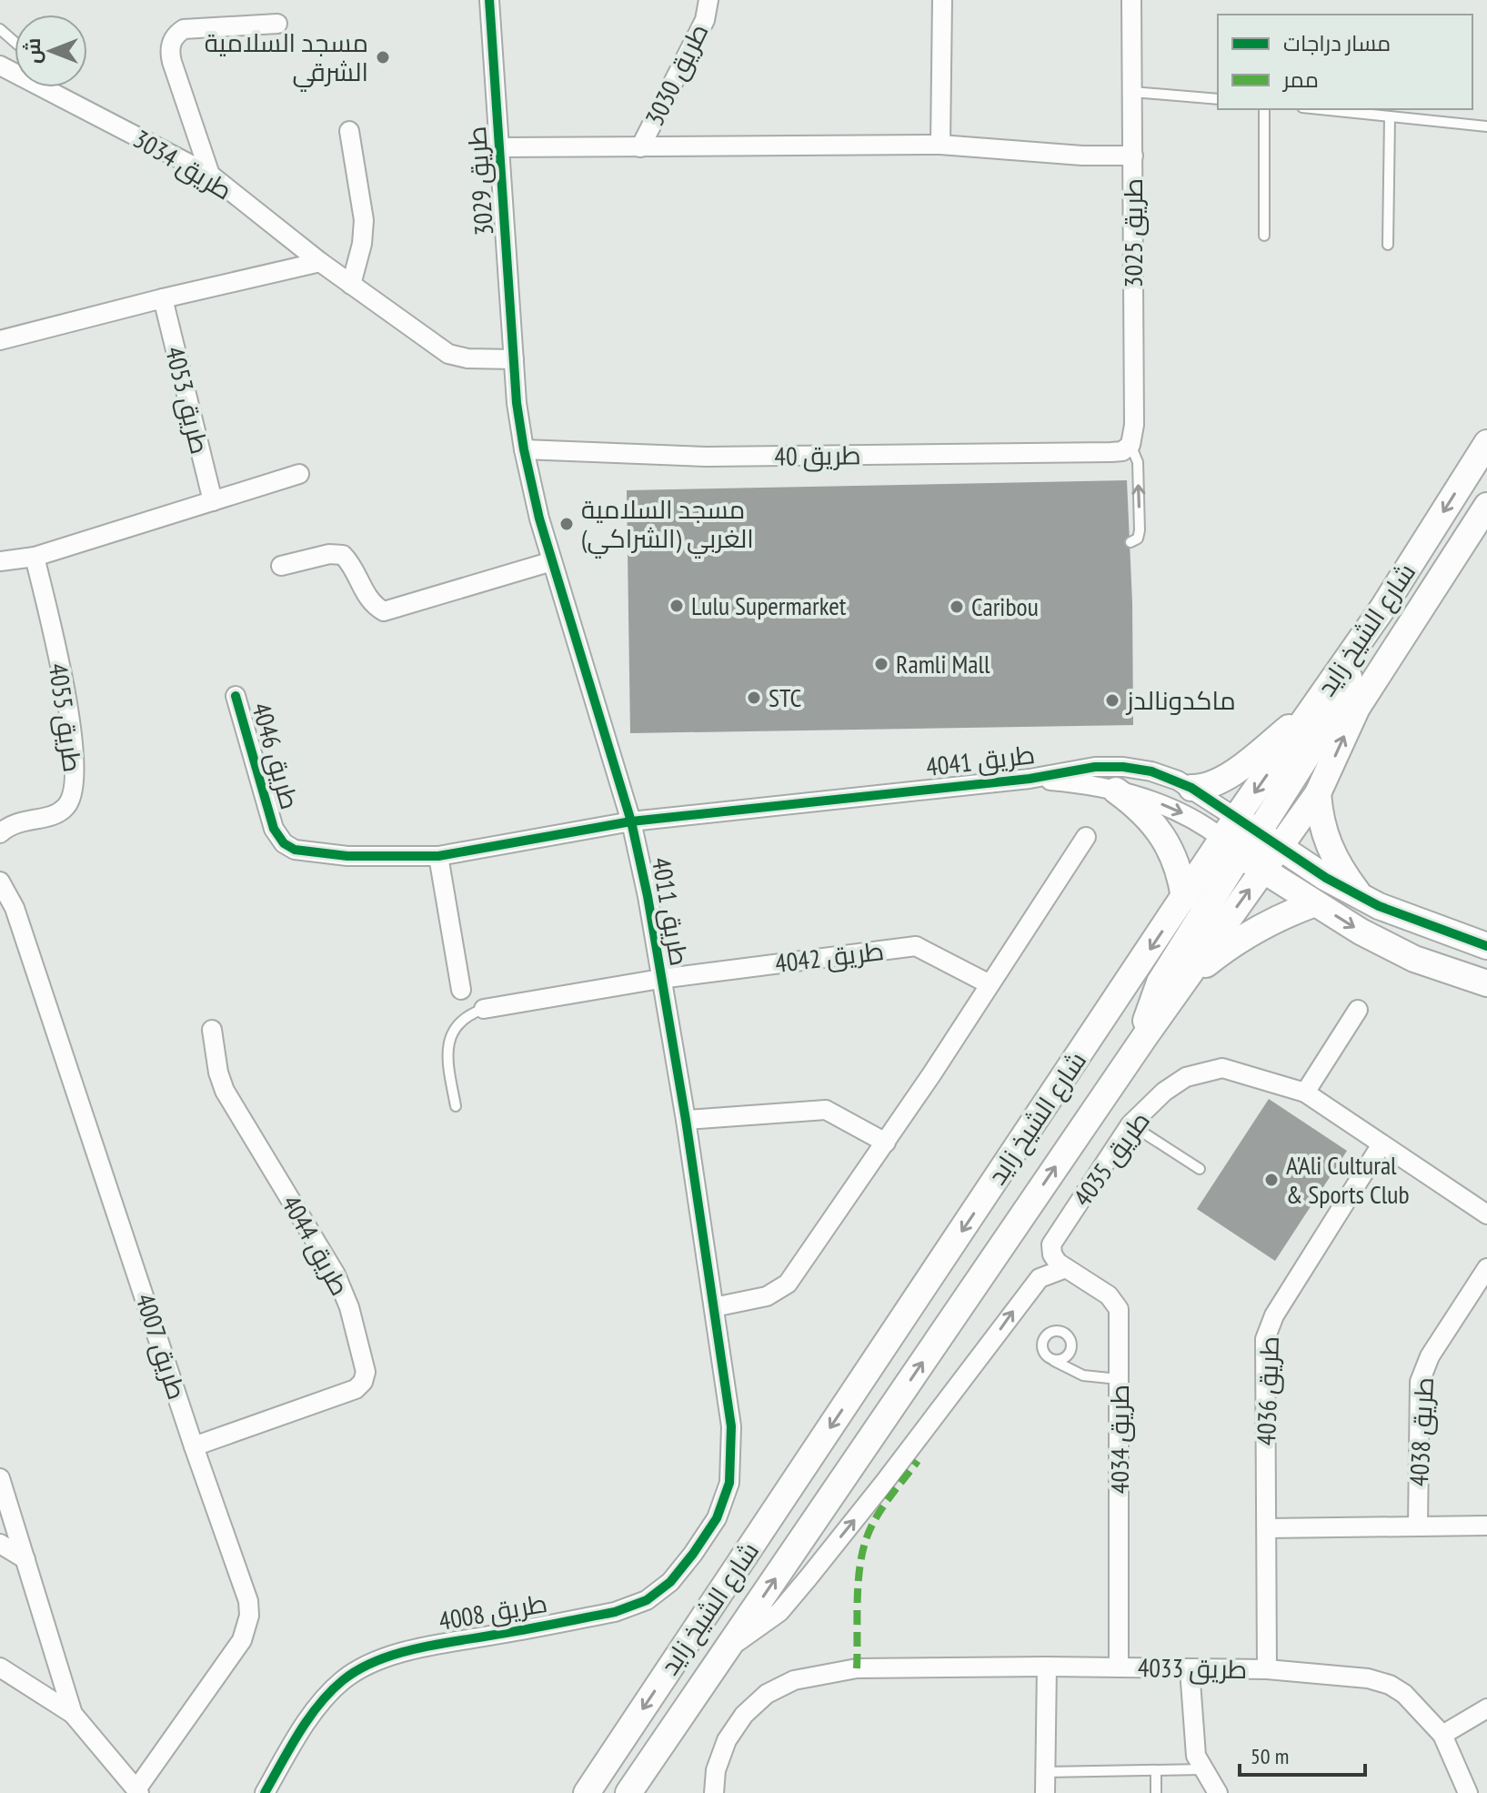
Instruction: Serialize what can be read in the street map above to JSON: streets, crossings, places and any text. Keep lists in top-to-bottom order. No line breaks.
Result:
{"streets":{"main road":["شارع الشيخ زايد","طريق 4041"],"street":["طريق 3030","طريق 3034","طريق 3029","طريق 3025","طريق 4053","طريق 40","طريق 4055","طريق 4046","طريق 4011","طريق 4042","طريق 4035","طريق 4044","طريق 4007","طريق 4036","طريق 4038","طريق 4034","طريق 4008","طريق 4033"]},"crossings":[["طريق 3034","طريق 3029"],["طريق 3034","طريق 4011"],["طريق 3029","طريق 4011"],["طريق 3025","طريق 40"],["طريق 40","طريق 4011"],["شارع الشيخ زايد","طريق 4041"],["طريق 4046","طريق 4041"],["طريق 4041","طريق 4011"],["طريق 4011","طريق 4042"],["طريق 4011","طريق 4008"],["طريق 4035","طريق 4036"],["طريق 4035","طريق 4034"],["طريق 4044","طريق 4007"],["طريق 4036","طريق 4033"],["طريق 4034","طريق 4033"]],"places":["مسجد السلامية الشرقي","مسجد السلامية الغربي (الشراكي)","Lulu Supermarket","Caribou","Ramli Mall","STC","ماكدونالدز","A'Ali Cultural & Sports Club"],"legend":["مسار دراجات","ممر"],"scale_bar":"50 m","north":"left"}
